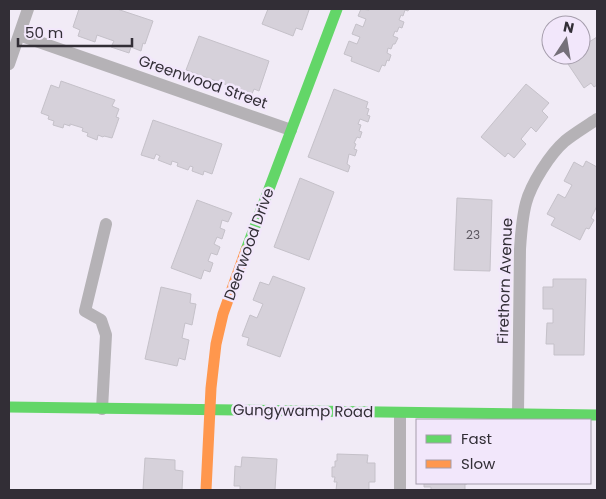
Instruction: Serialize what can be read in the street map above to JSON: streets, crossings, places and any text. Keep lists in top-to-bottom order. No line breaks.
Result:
{"streets":{"street":["Greenwood Street","Deerwood Drive","Firethorn Avenue","Gungywamp Road"]},"crossings":[["Greenwood Street","Deerwood Drive"],["Deerwood Drive","Gungywamp Road"],["Firethorn Avenue","Gungywamp Road"]],"house_numbers":["23"],"legend":["Fast","Slow"],"scale_bar":"50 m","north":"top"}
